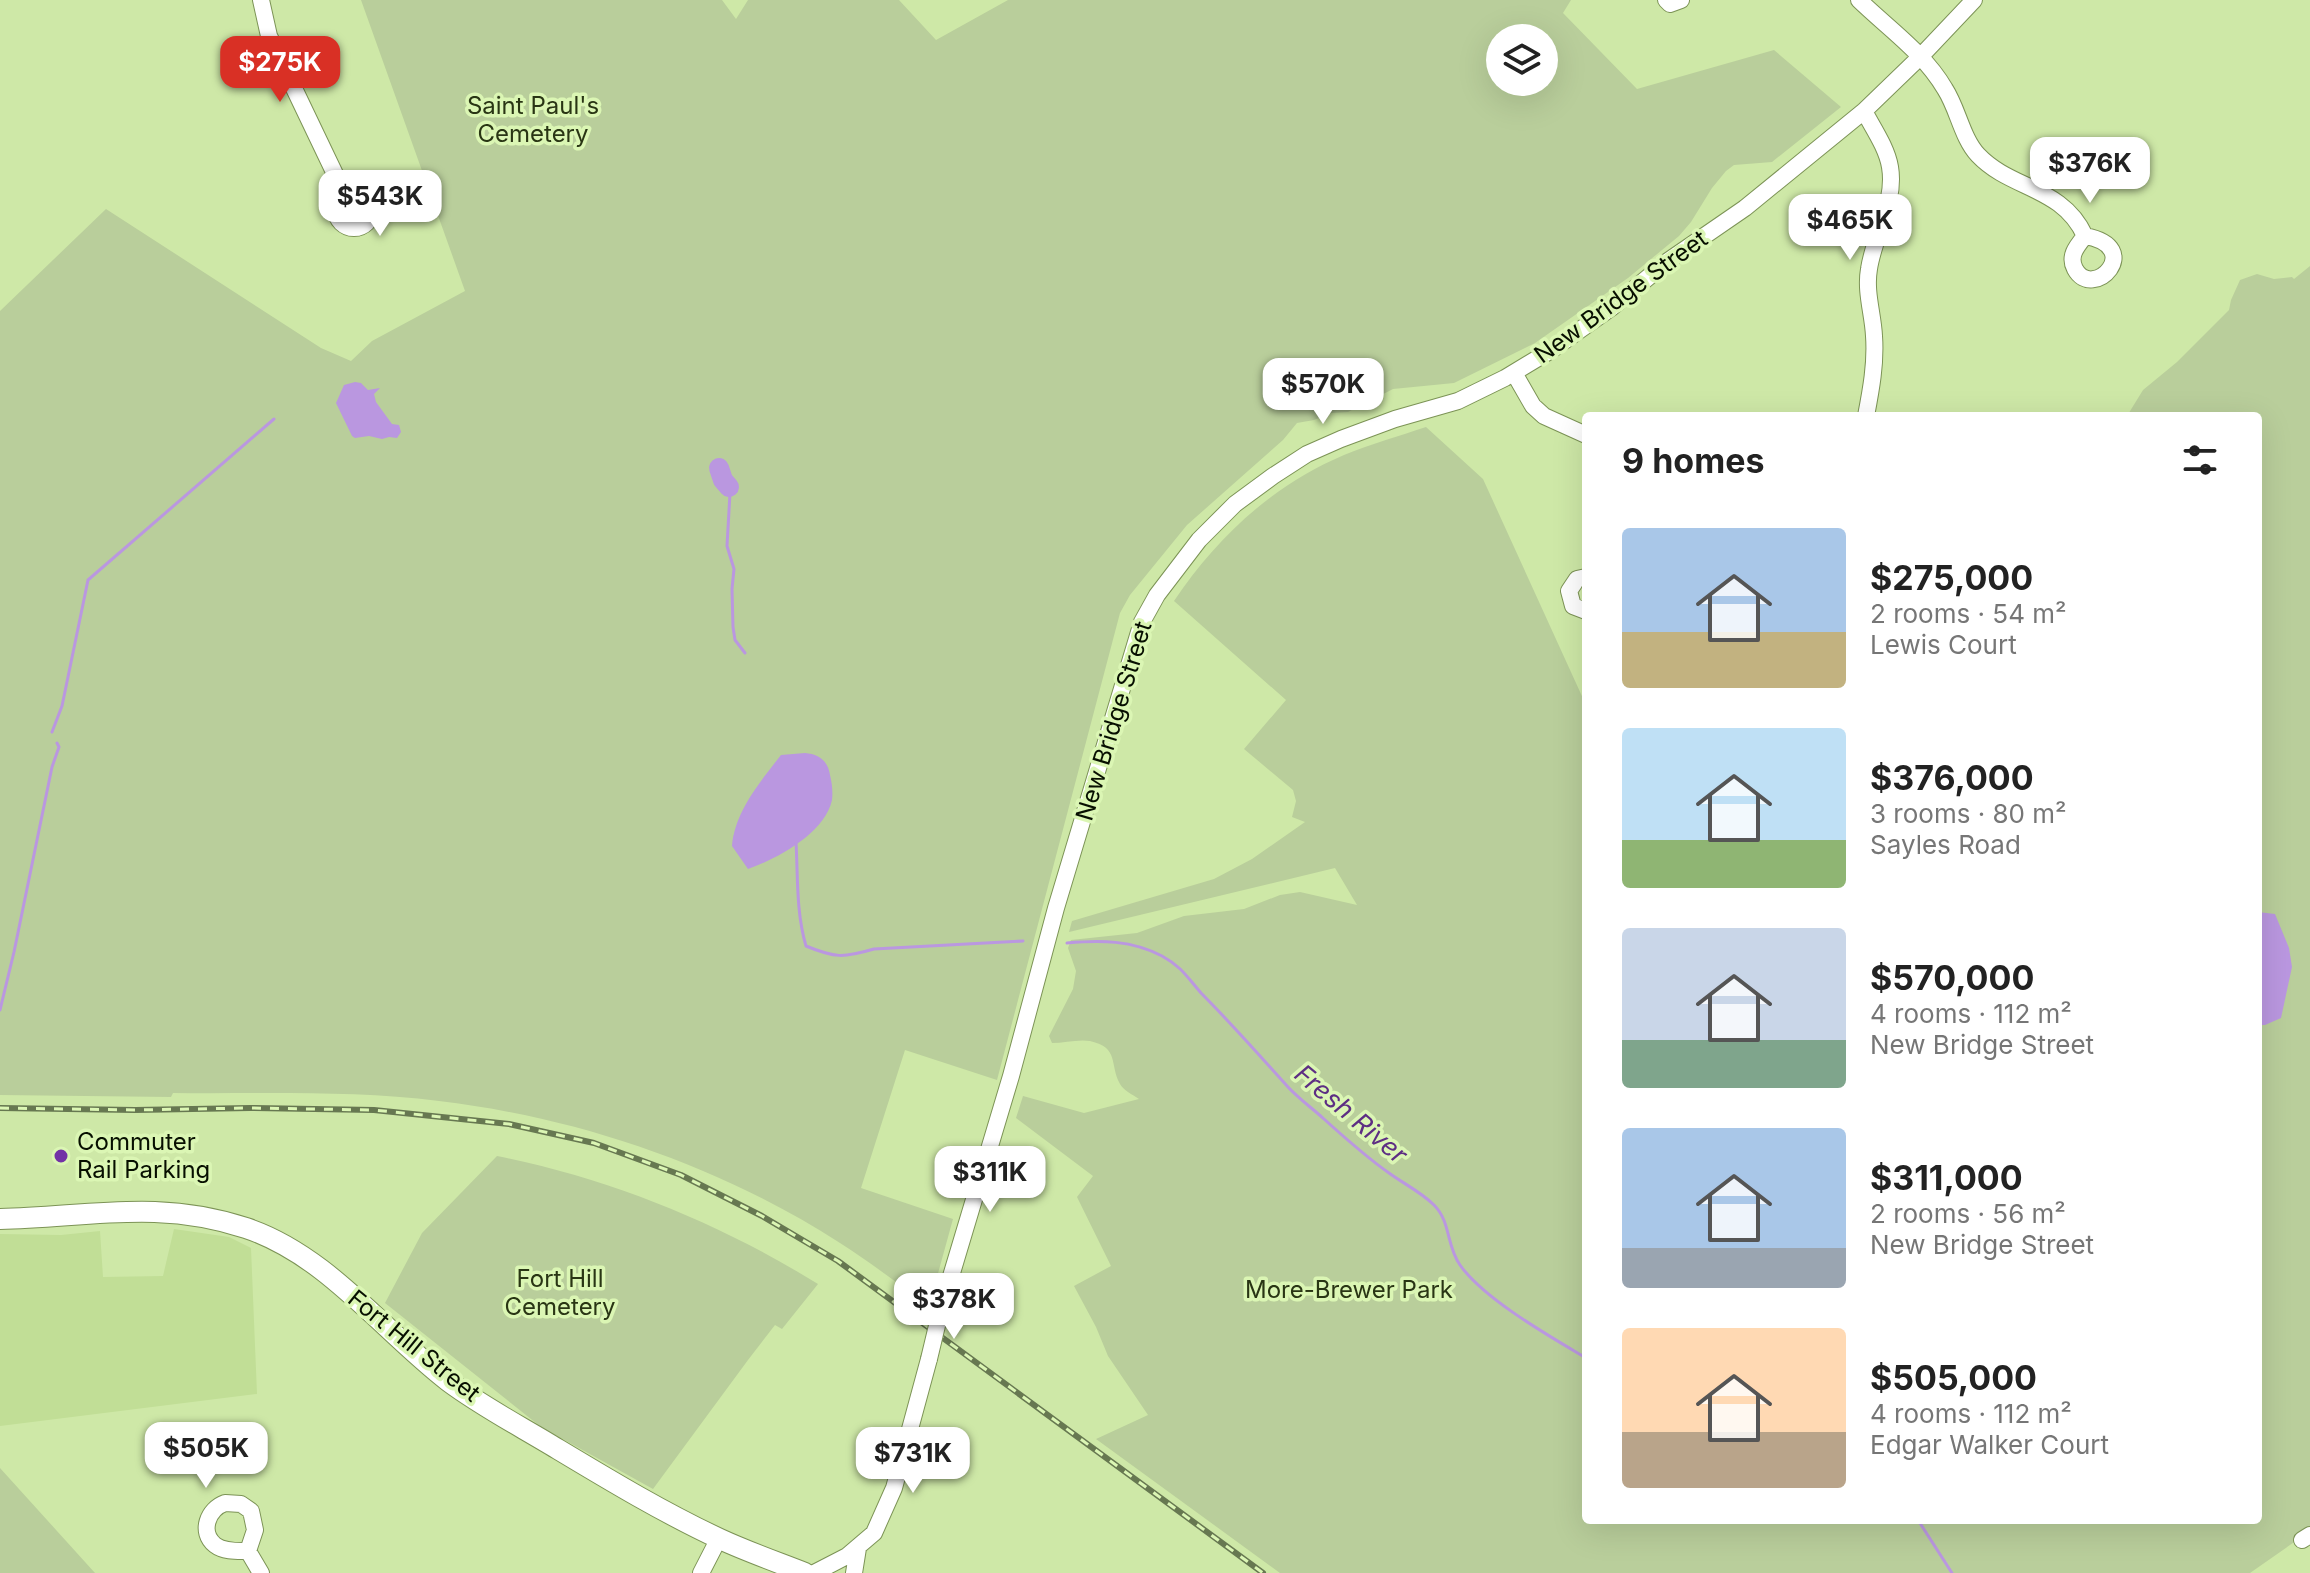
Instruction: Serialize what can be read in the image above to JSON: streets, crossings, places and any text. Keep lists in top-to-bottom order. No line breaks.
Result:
{"streets":{"main road":["Fort Hill Street"],"street":["New Bridge Street"]},"water":["Fresh River"],"parks":["Saint Paul's Cemetery","Fort Hill Cemetery","More-Brewer Park"],"places":["Commuter Rail Parking"],"page":{"price":["$275K","$376K","$543K","$465K","$570K","$311K","$378K","$505K","$731K"],"heading":"9 homes","list":[{"name":"$275,000","note":"2 rooms · 54 m² · Lewis Court"},{"name":"$376,000","note":"3 rooms · 80 m² · Sayles Road"},{"name":"$570,000","note":"4 rooms · 112 m² · New Bridge Street"},{"name":"$311,000","note":"2 rooms · 56 m² · New Bridge Street"},{"name":"$505,000","note":"4 rooms · 112 m² · Edgar Walker Court"}]}}
